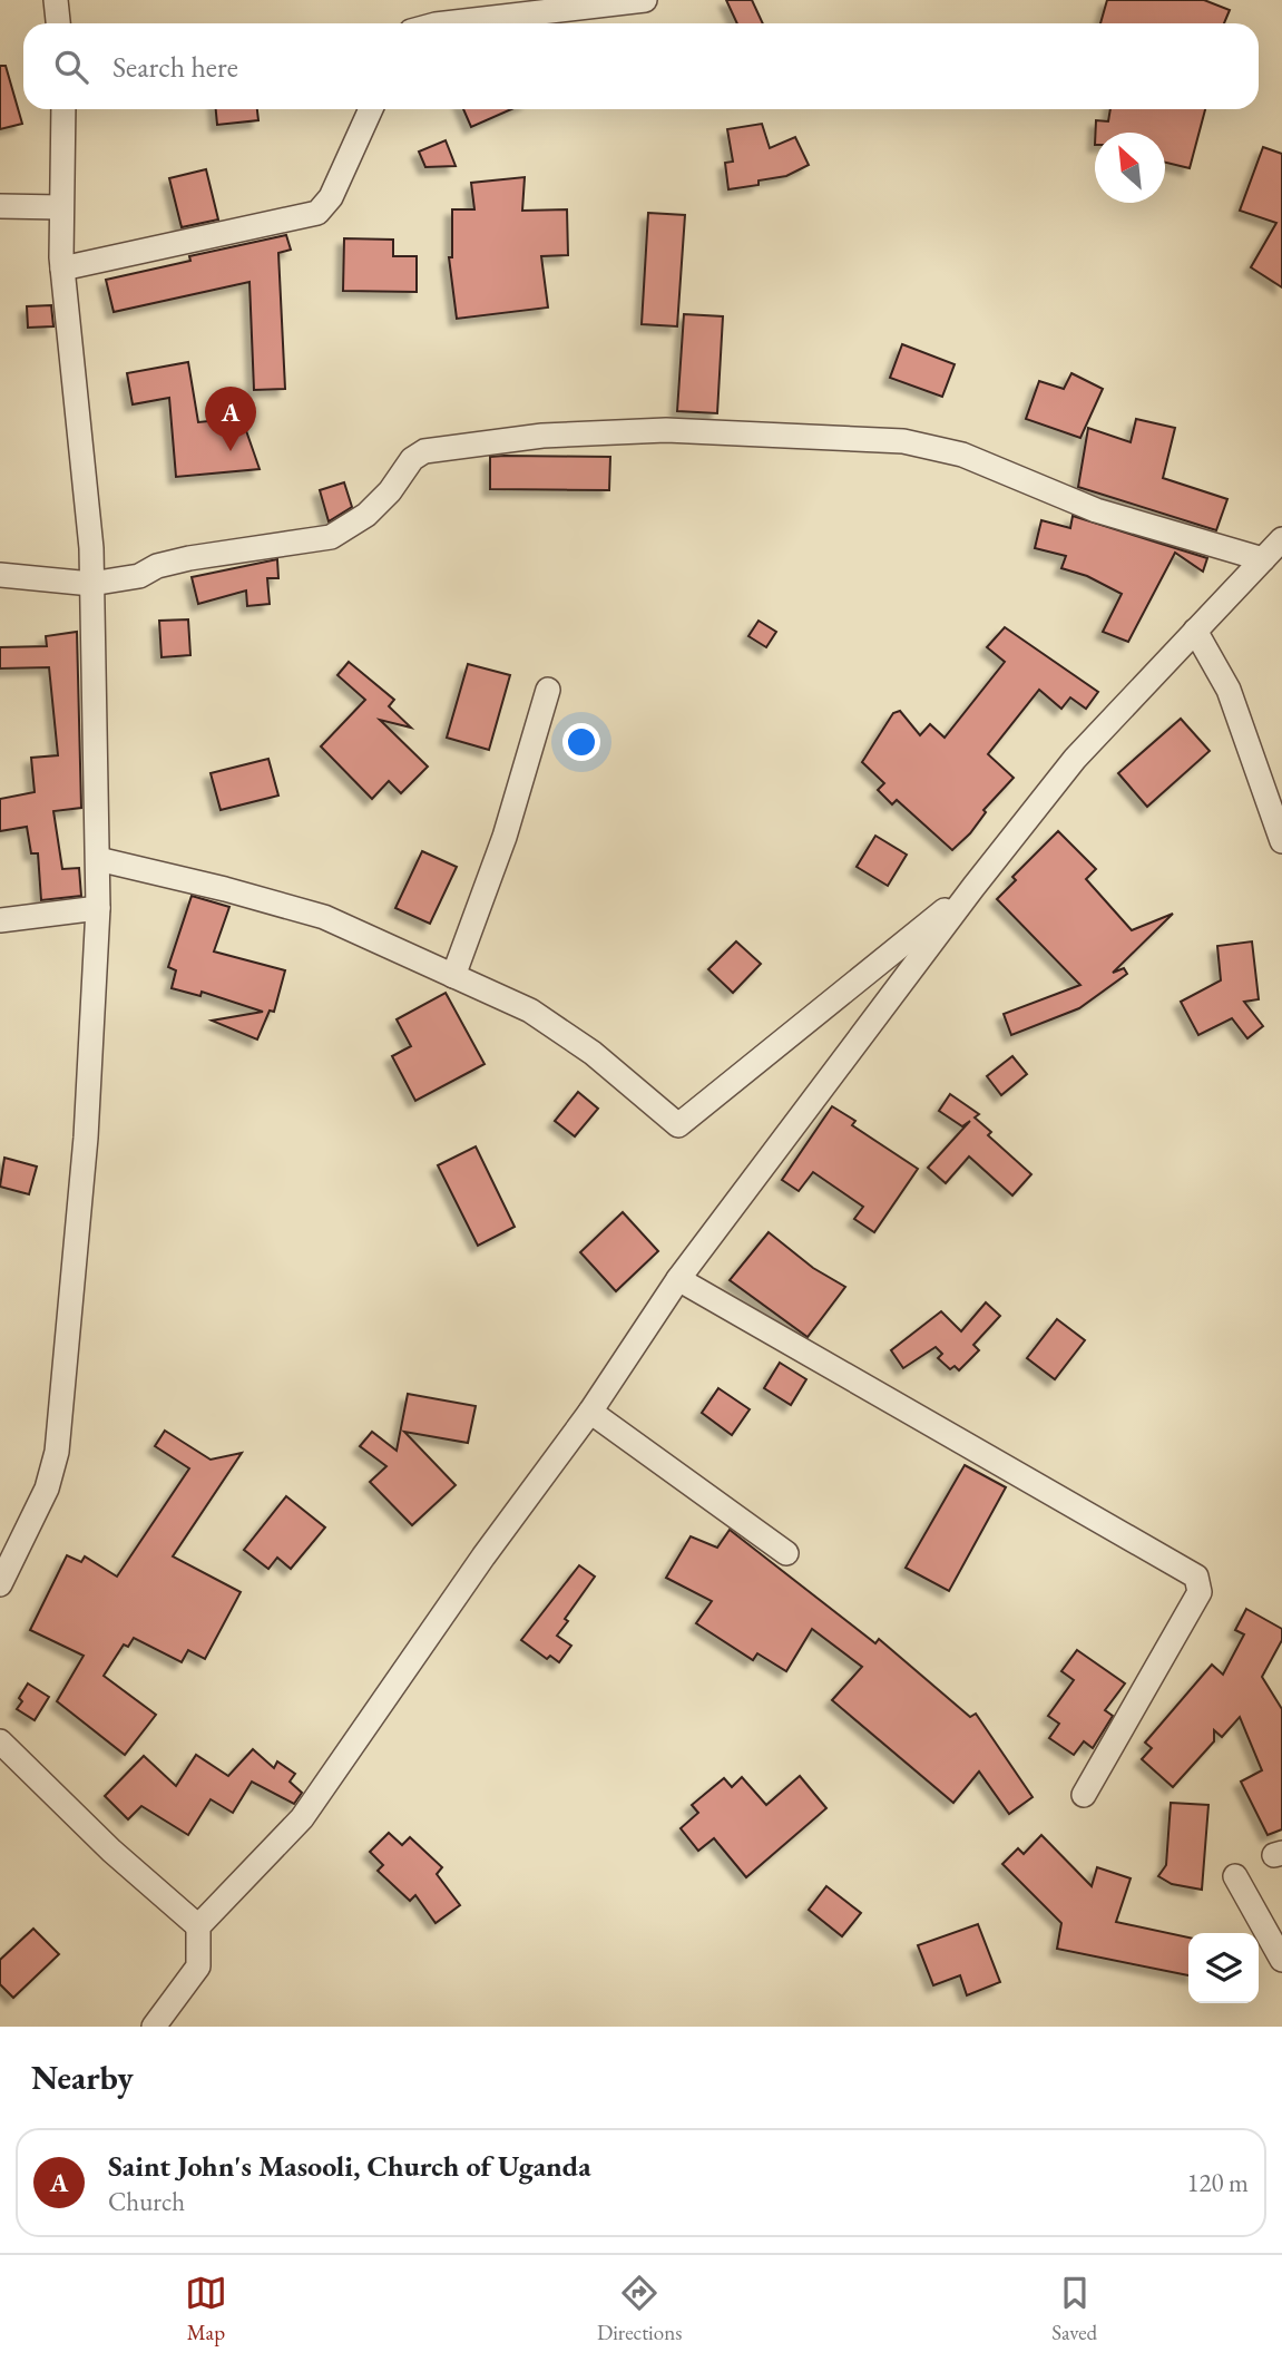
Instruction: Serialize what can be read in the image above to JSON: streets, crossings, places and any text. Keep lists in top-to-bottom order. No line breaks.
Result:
{"north":"top left","page":{"search":"Search here","pins":"A","heading":"Nearby","list":[{"mark":"A","name":"Saint John's Masooli, Church of Uganda","note":"Church","value":"120 m"}],"nav":["Map","Directions","Saved"]}}
